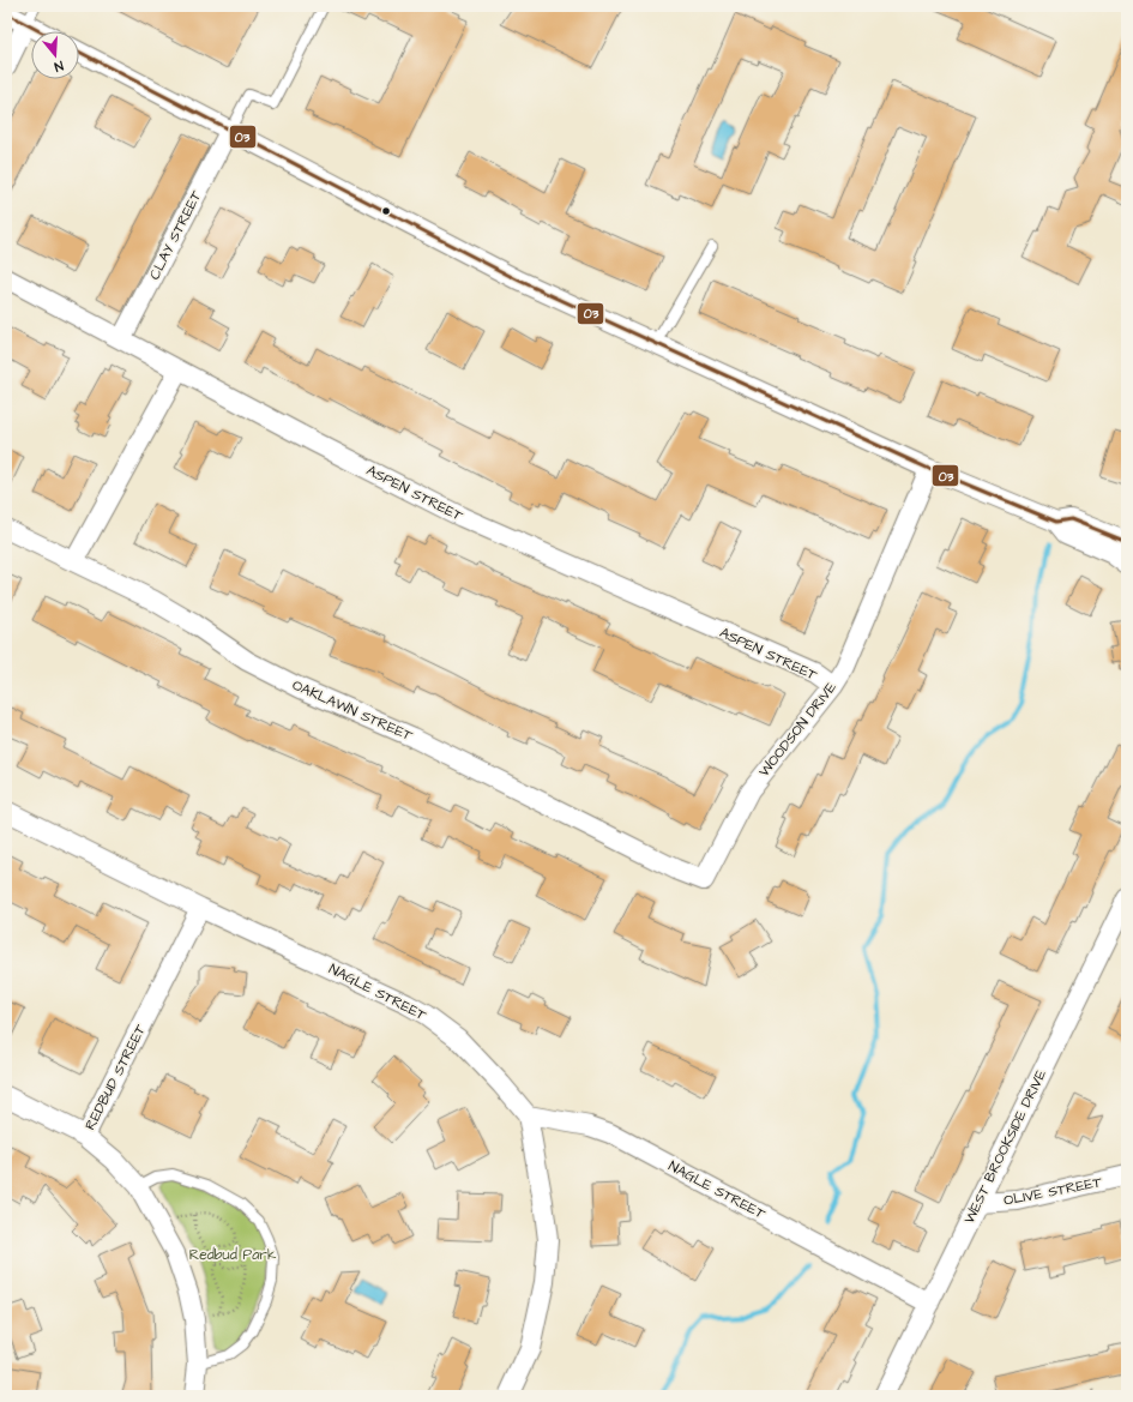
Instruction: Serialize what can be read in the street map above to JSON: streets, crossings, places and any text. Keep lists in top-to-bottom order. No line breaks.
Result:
{"streets":{"street":["CLAY STREET","ASPEN STREET","OAKLAWN STREET","WOODSON DRIVE","NAGLE STREET","REDBUD STREET","WEST BROOKSIDE DRIVE","OLIVE STREET"]},"crossings":[["CLAY STREET","ASPEN STREET"],["ASPEN STREET","WOODSON DRIVE"],["OAKLAWN STREET","WOODSON DRIVE"],["NAGLE STREET","REDBUD STREET"],["NAGLE STREET","WEST BROOKSIDE DRIVE"],["WEST BROOKSIDE DRIVE","OLIVE STREET"]],"parks":["Redbud Park"],"lines":["transit line 03"],"north":"bottom"}
